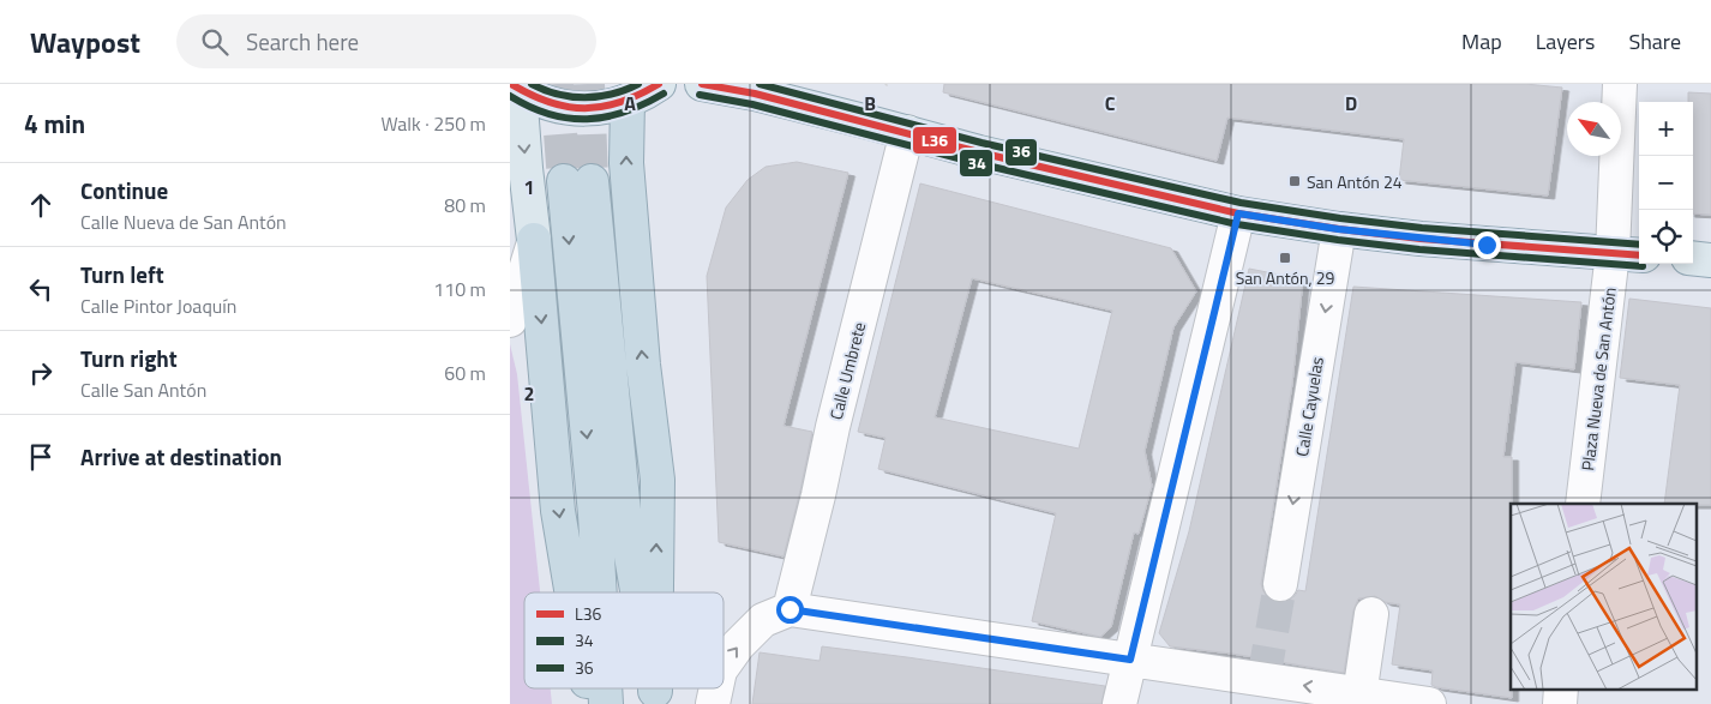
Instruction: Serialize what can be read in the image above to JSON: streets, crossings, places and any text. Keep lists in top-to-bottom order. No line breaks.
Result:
{"streets":{"street":["Calle Umbrete","Plaza Nueva de San Antón","Calle Cayuelas"]},"places":{"transit":["San Antón 24","San Antón, 29"]},"lines":["transit line L36","transit line 36","transit line 34"],"legend":["L36","34","36"],"north":"top left","page":{"header":"Waypost","search":"Search here","nav":["Map","Layers","Share"],"heading":["4 min","Walk · 250 m"],"map_buttons":["+","−"],"list":[["Continue","Calle Nueva de San Antón","80 m"],["Turn left","Calle Pintor Joaquín","110 m"],["Turn right","Calle San Antón","60 m"],"Arrive at destination"]},"grid":{"columns":["A","B","C","D"],"rows":["1","2"]}}
